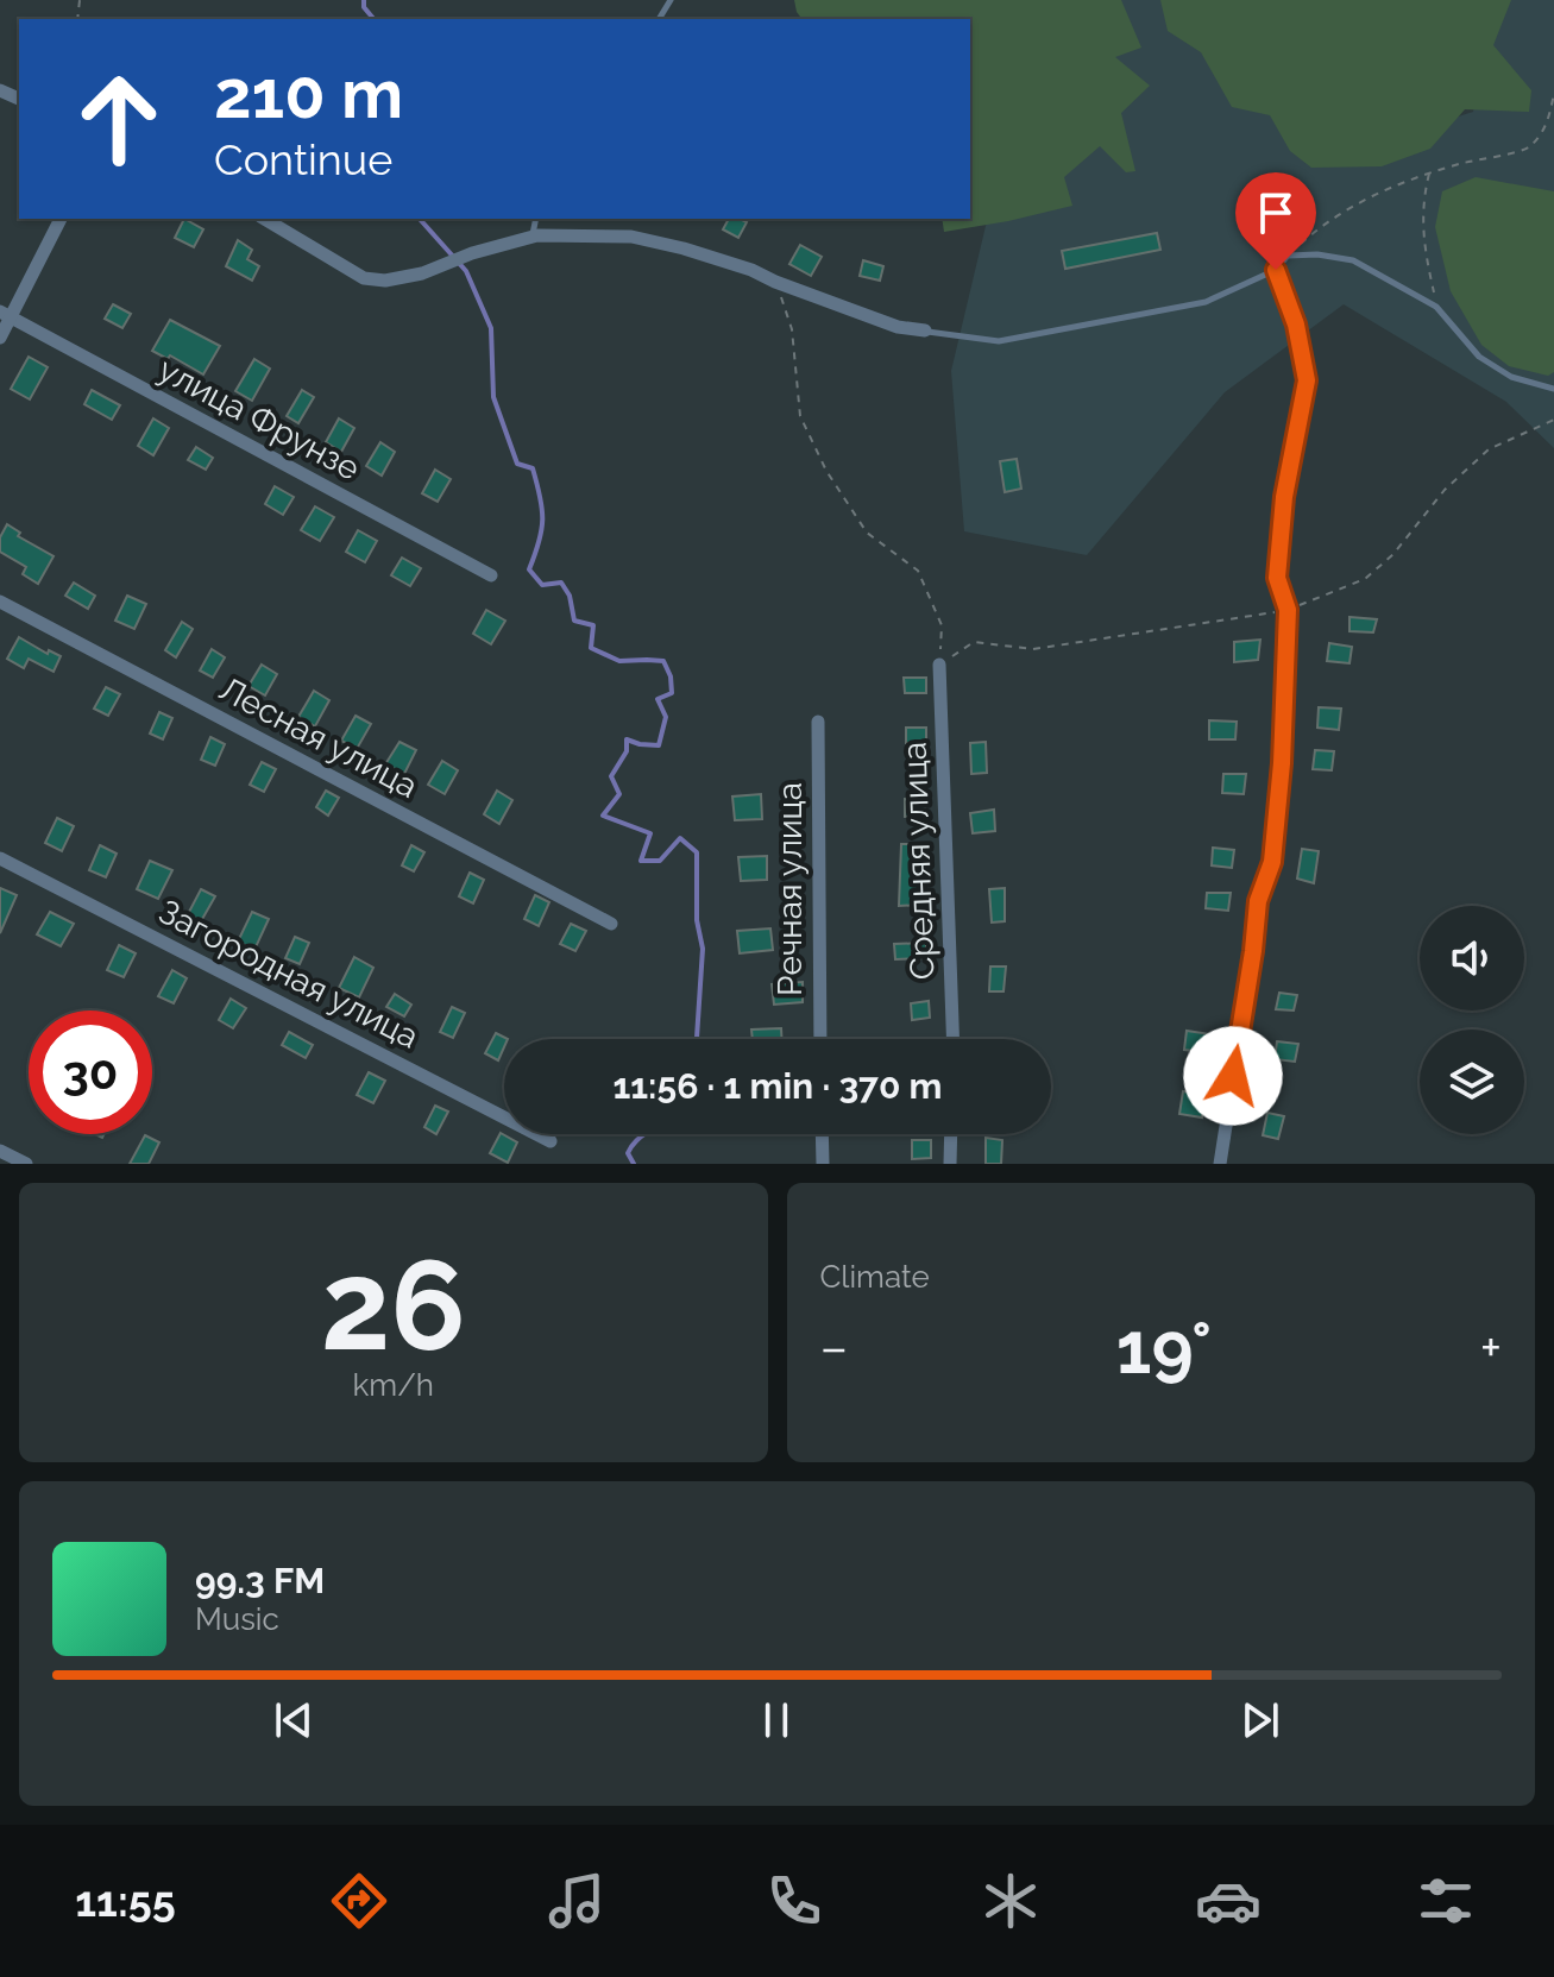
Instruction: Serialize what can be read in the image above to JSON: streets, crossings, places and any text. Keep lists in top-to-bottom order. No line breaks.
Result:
{"streets":{"street":["улица Фрунзе","Лесная улица","Средняя улица","Речная улица","Загородная улица"]},"page":{"turn":["210 m","Continue"],"limit":"30","trip":"11:56 · 1 min · 370 m","tile":[["26","km/h"],"Climate"],"heat":["−","19°","+"],"song":["99.3 FM","Music"],"tabs":"11:55"}}
